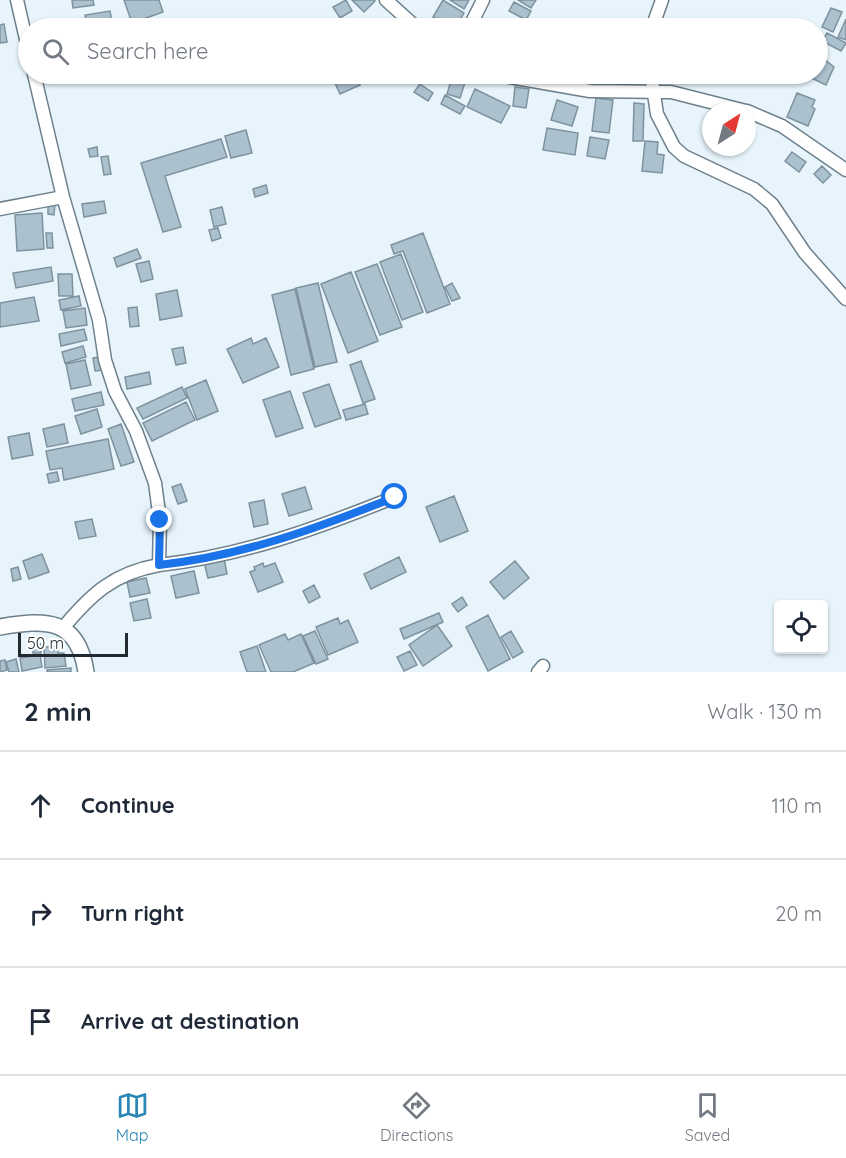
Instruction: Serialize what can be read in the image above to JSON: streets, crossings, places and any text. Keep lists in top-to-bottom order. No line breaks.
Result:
{"scale_bar":"50 m","north":"top right","page":{"search":"Search here","scale":"50 m","heading":["2 min","Walk · 130 m"],"list":[["Continue","110 m"],["Turn right","20 m"],"Arrive at destination"],"nav":["Map","Directions","Saved"]}}
